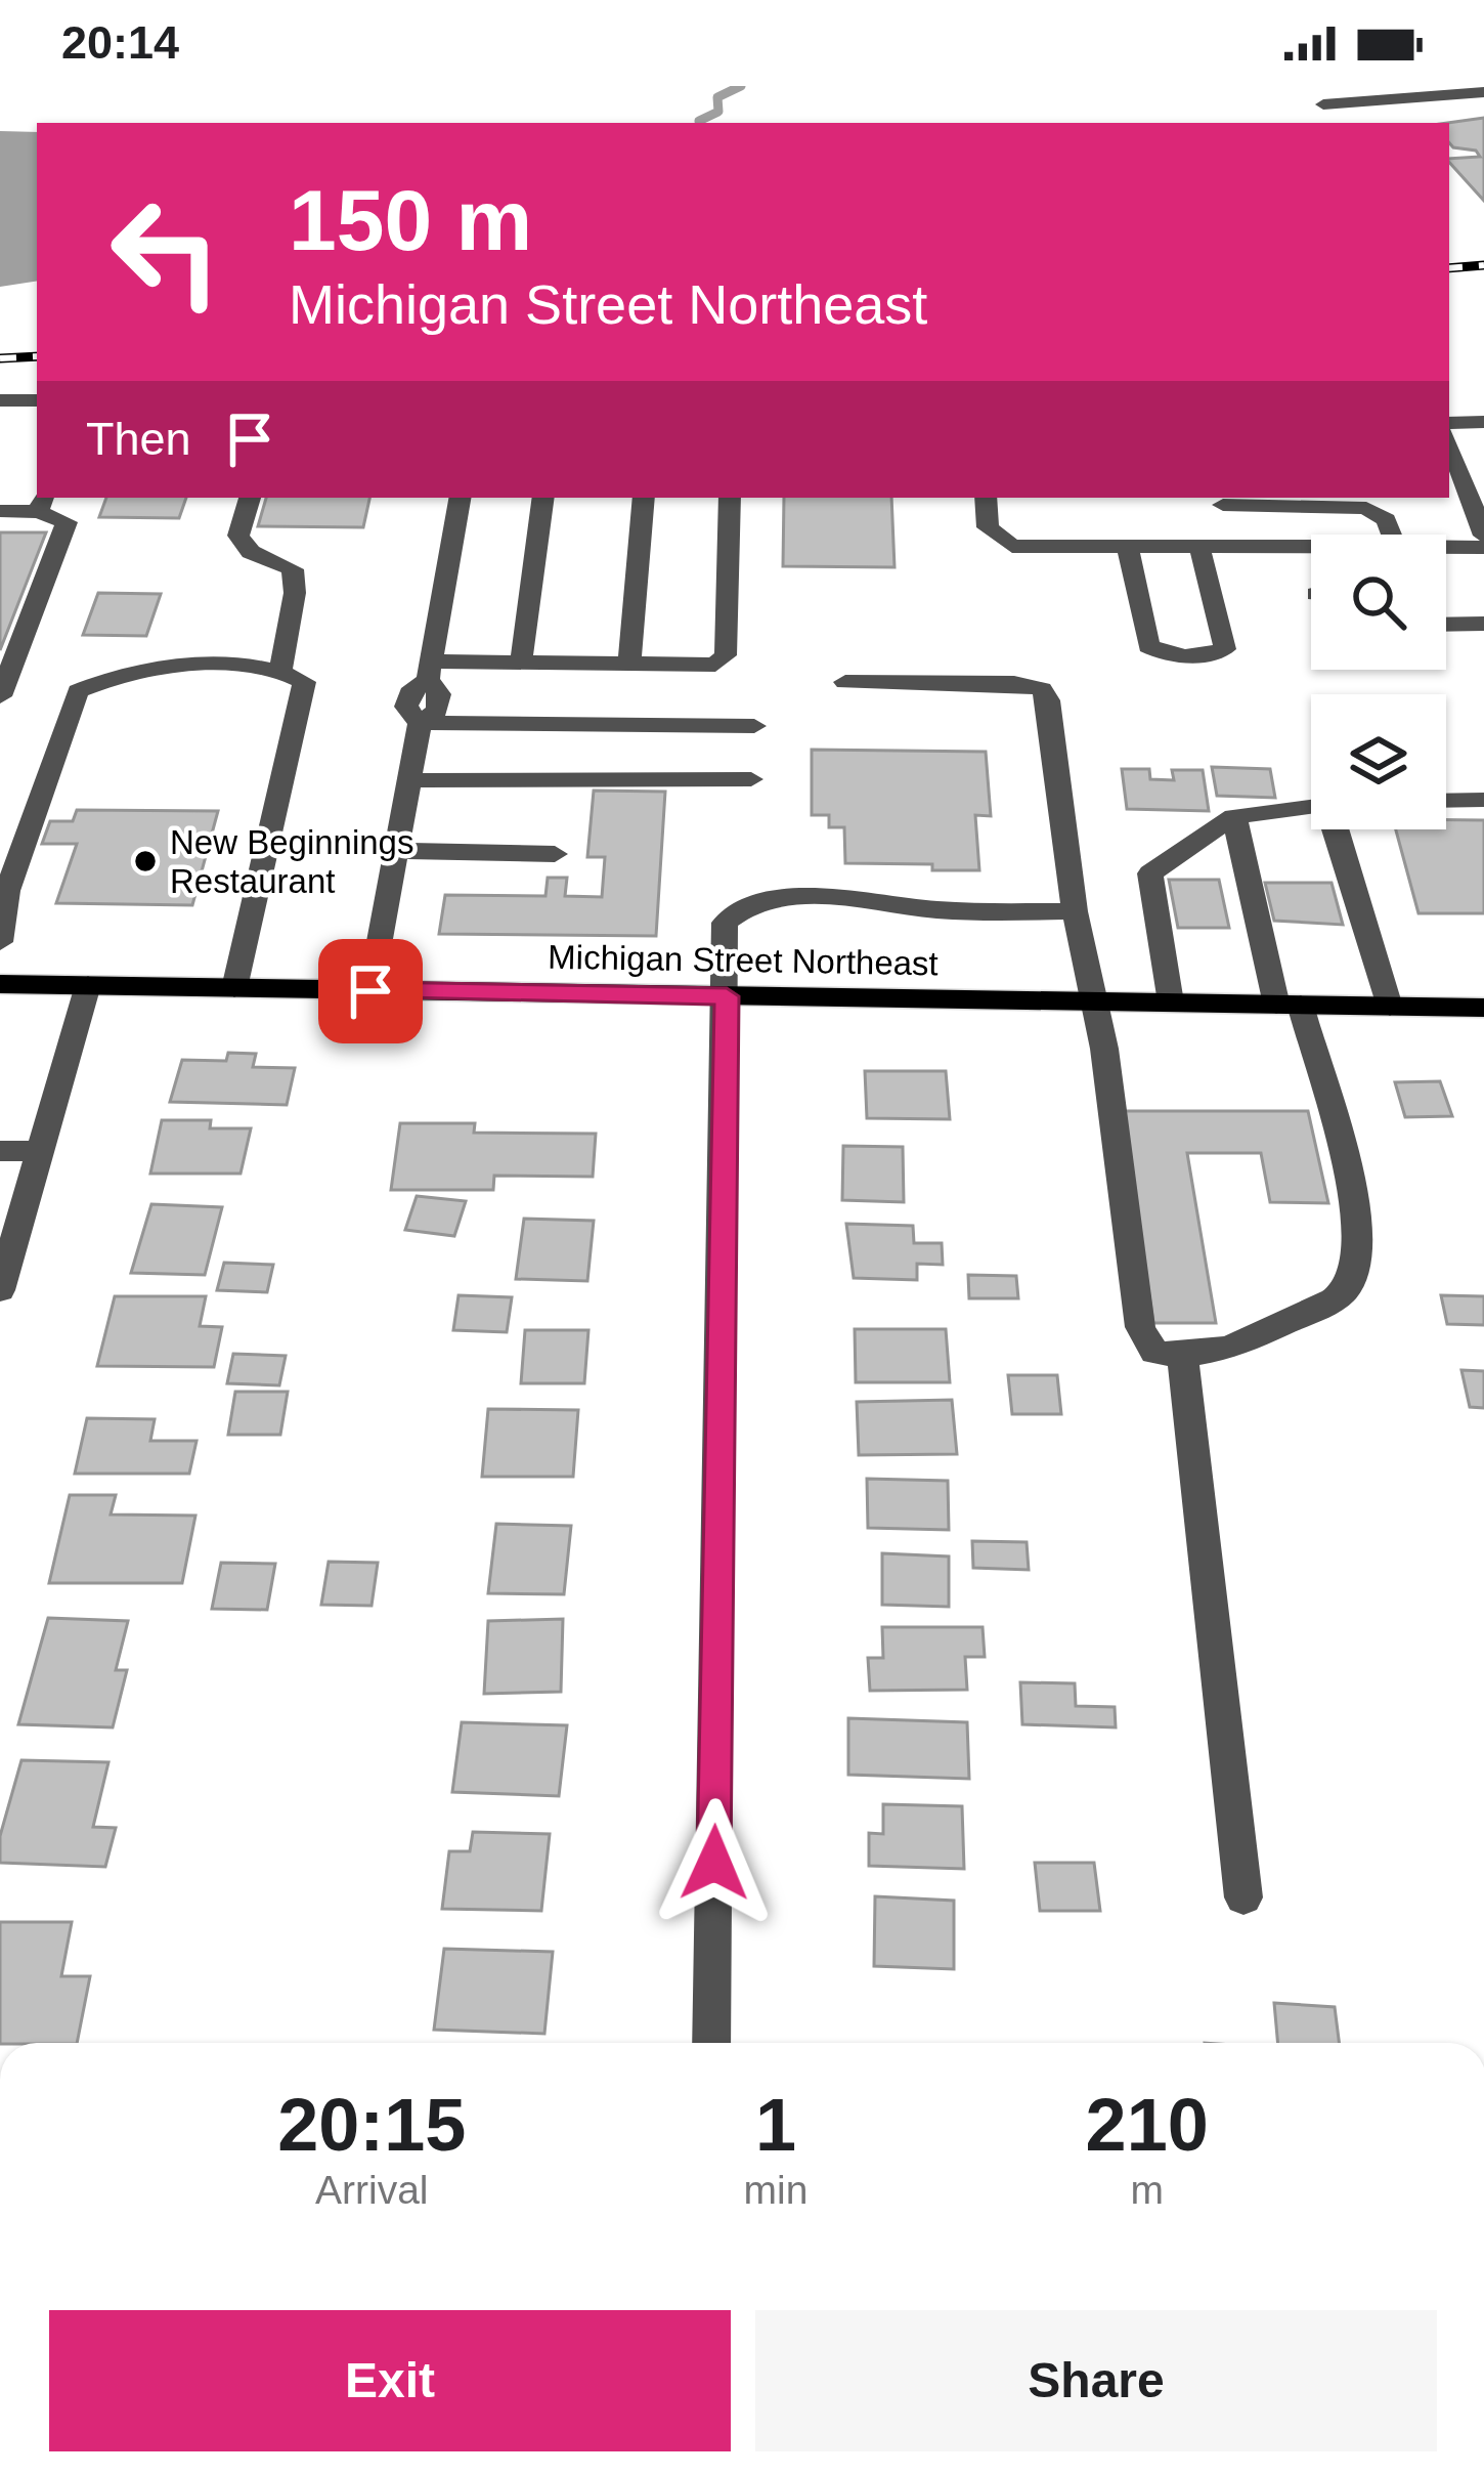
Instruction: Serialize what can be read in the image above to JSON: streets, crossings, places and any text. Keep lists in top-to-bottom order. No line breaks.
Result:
{"streets":{"main road":["Michigan Street Northeast"]},"places":["New Beginnings Restaurant"],"page":{"status":"20:14","turn":["150 m","Michigan Street Northeast"],"then":"Then","eta":["20:15","Arrival","1","min","210","m"],"buttons":["Exit","Share"]}}
